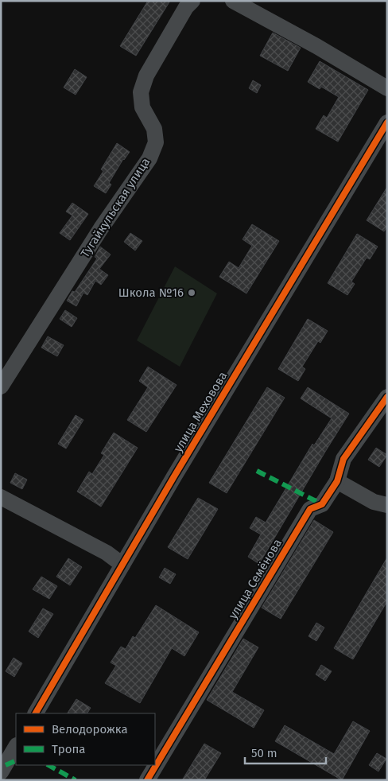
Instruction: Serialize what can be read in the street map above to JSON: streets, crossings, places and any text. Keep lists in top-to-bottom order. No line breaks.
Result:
{"streets":{"street":["Тугайкульская улица","улица Меховова","улица Семёнова"]},"places":["Школа №16"],"legend":["Велодорожка","Тропа"],"scale_bar":"50 m"}
